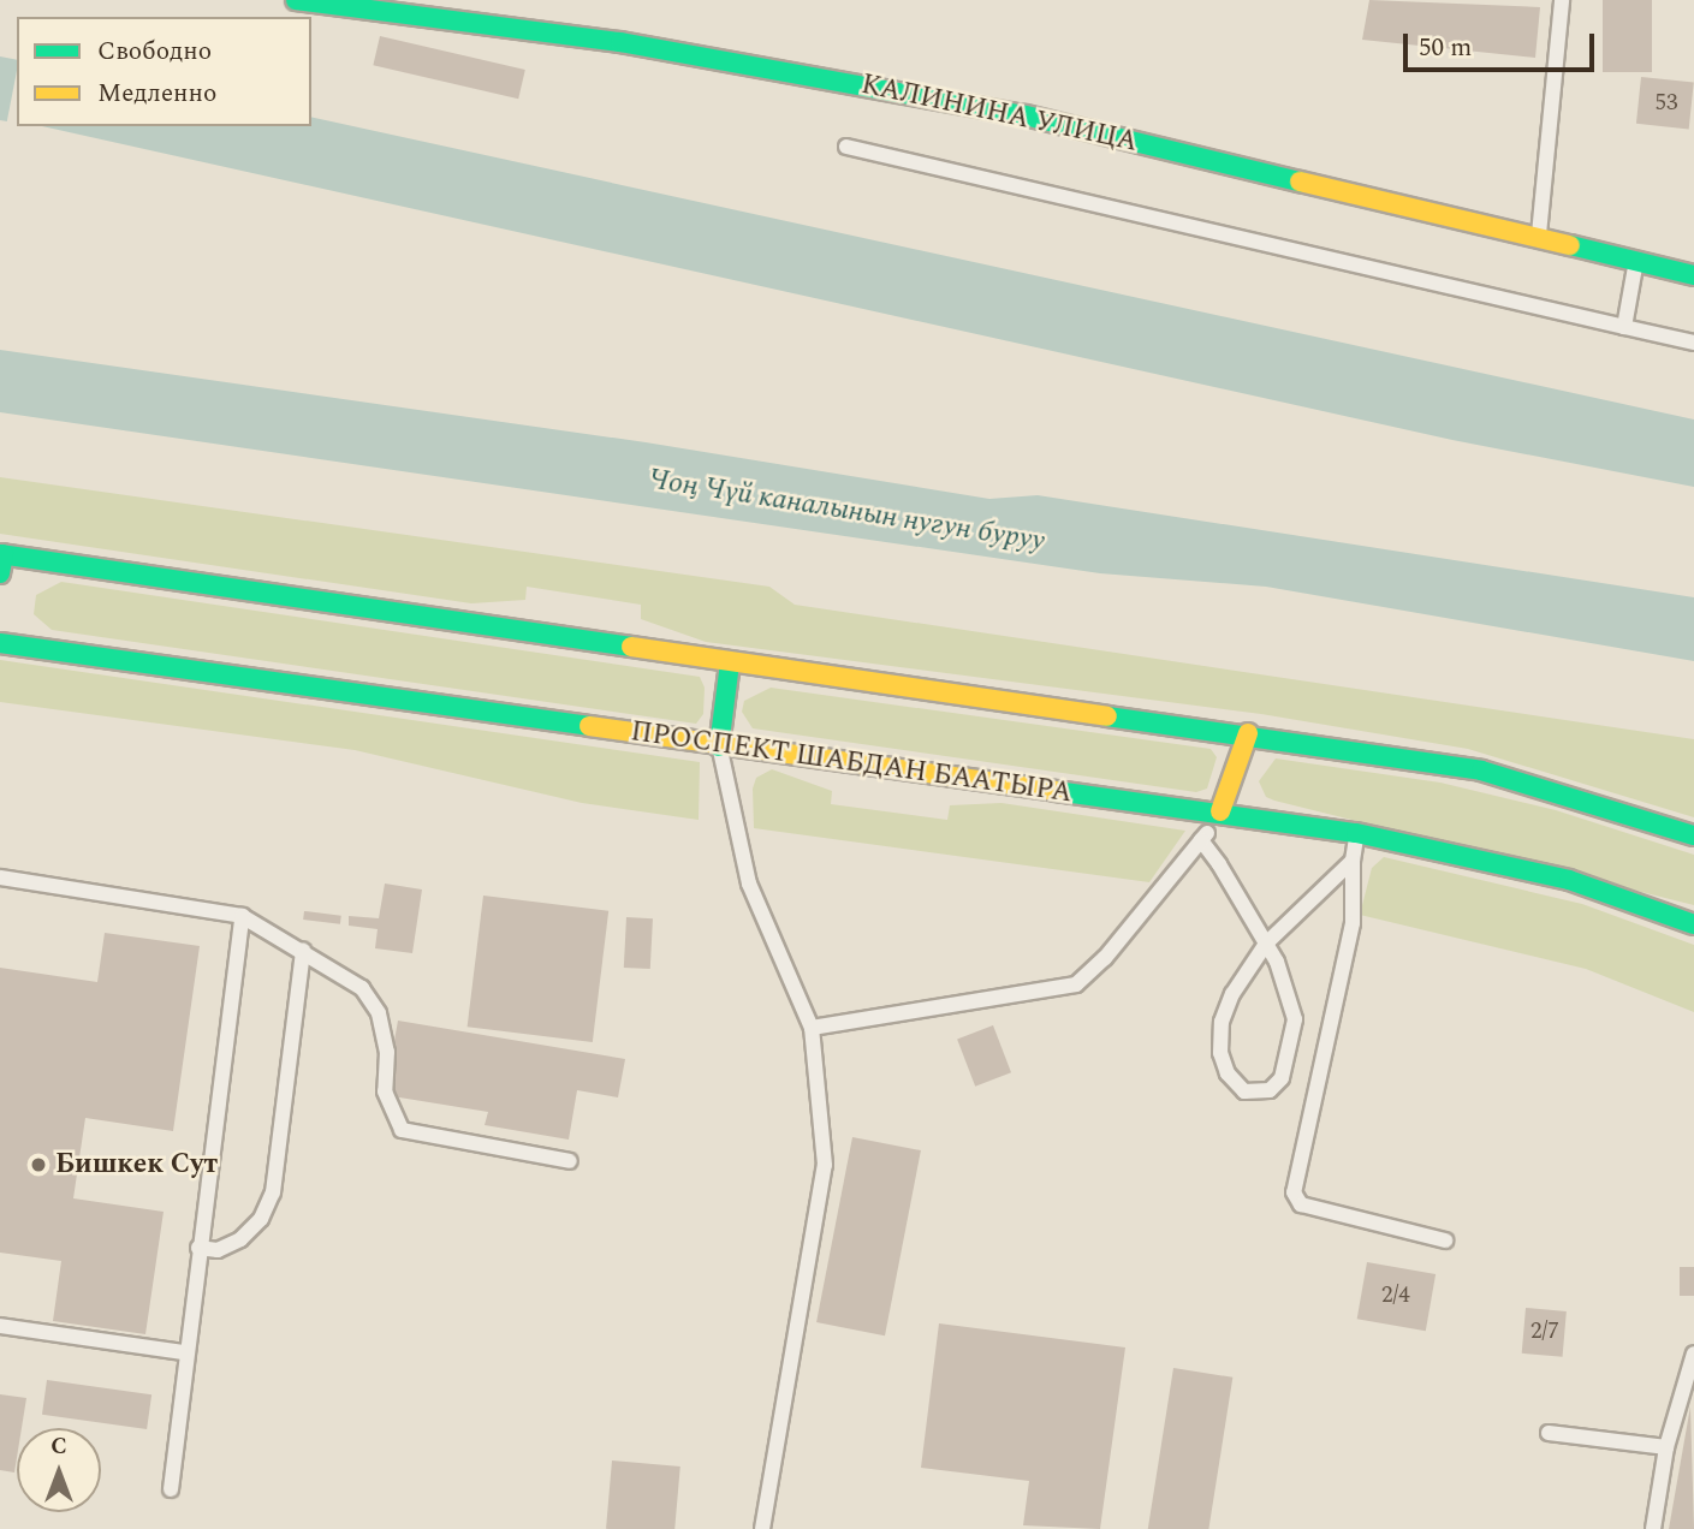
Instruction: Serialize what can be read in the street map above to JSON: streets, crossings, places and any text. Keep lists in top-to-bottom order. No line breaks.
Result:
{"streets":{"main road":["КАЛИНИНА УЛИЦА","ПРОСПЕКТ ШАБДАН БААТЫРА"]},"water":["Чоң Чүй каналынын нугун буруу"],"places":["Бишкек Сут"],"house_numbers":["53","2/4","2/7"],"legend":["Свободно","Медленно"],"scale_bar":"50 m","north":"top"}
